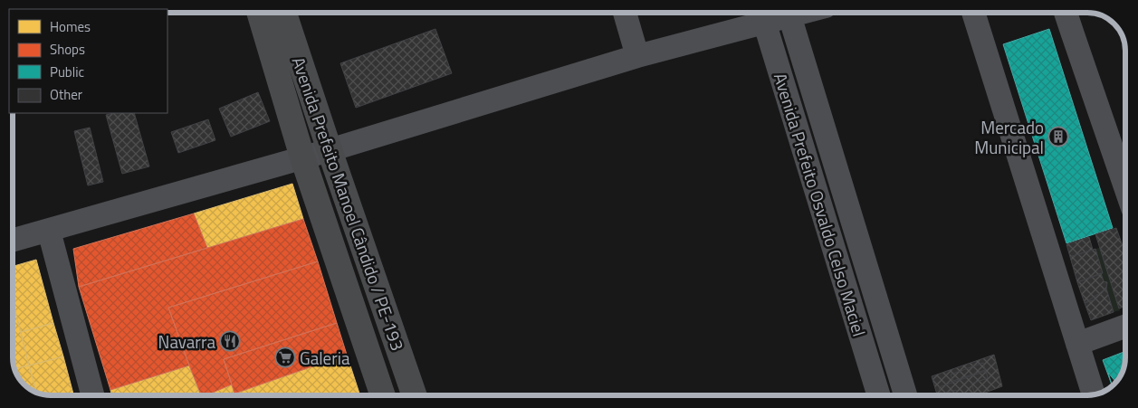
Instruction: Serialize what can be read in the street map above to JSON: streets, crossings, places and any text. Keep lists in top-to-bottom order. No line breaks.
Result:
{"streets":{"main road":["Avenida Prefeito Manoel Cândido / PE-193"],"street":["Avenida Prefeito Osvaldo Celso Maciel"]},"places":{"building":["Mercado Municipal"],"restaurant":["Navarra"],"supermarket":["Galeria"]},"legend":["Homes","Shops","Public","Other"]}
